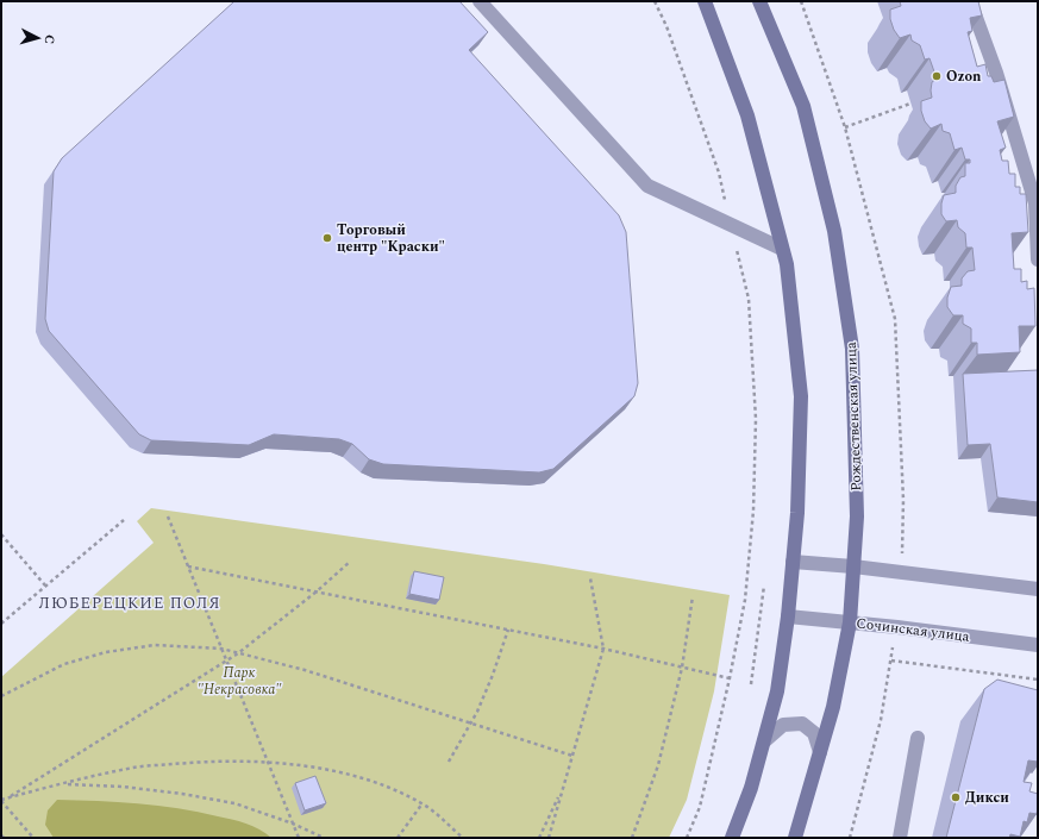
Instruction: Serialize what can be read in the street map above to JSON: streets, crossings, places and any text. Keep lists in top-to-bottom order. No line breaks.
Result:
{"streets":{"street":["Рождественская улица","Сочинская улица"]},"crossings":[["Рождественская улица","Сочинская улица"]],"districts":["ЛЮБЕРЕЦКИЕ ПОЛЯ"],"parks":["Парк \"Некрасовка\""],"places":["Ozon","Торговый центр \"Краски\"","Дикси"],"north":"right"}
